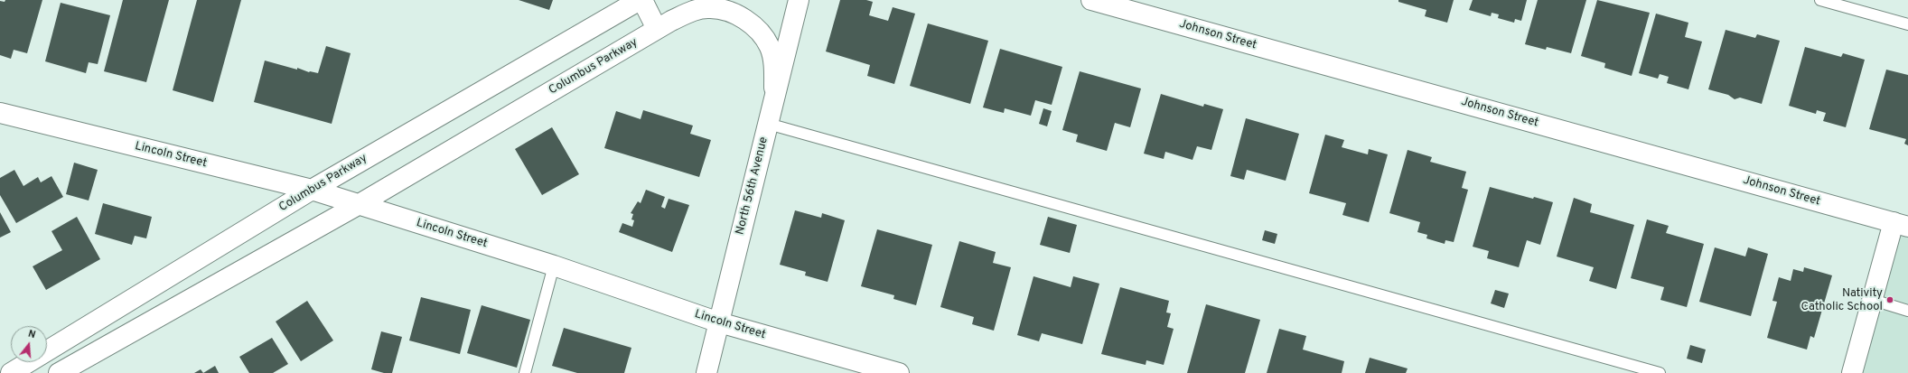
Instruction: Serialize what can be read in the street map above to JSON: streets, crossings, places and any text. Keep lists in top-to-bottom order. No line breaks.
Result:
{"streets":{"street":["Johnson Street","Columbus Parkway","Lincoln Street","North 56th Avenue"]},"crossings":[["Columbus Parkway","Lincoln Street"],["Columbus Parkway","North 56th Avenue"],["Lincoln Street","North 56th Avenue"]],"places":["Nativity Catholic School"],"north":"top"}
